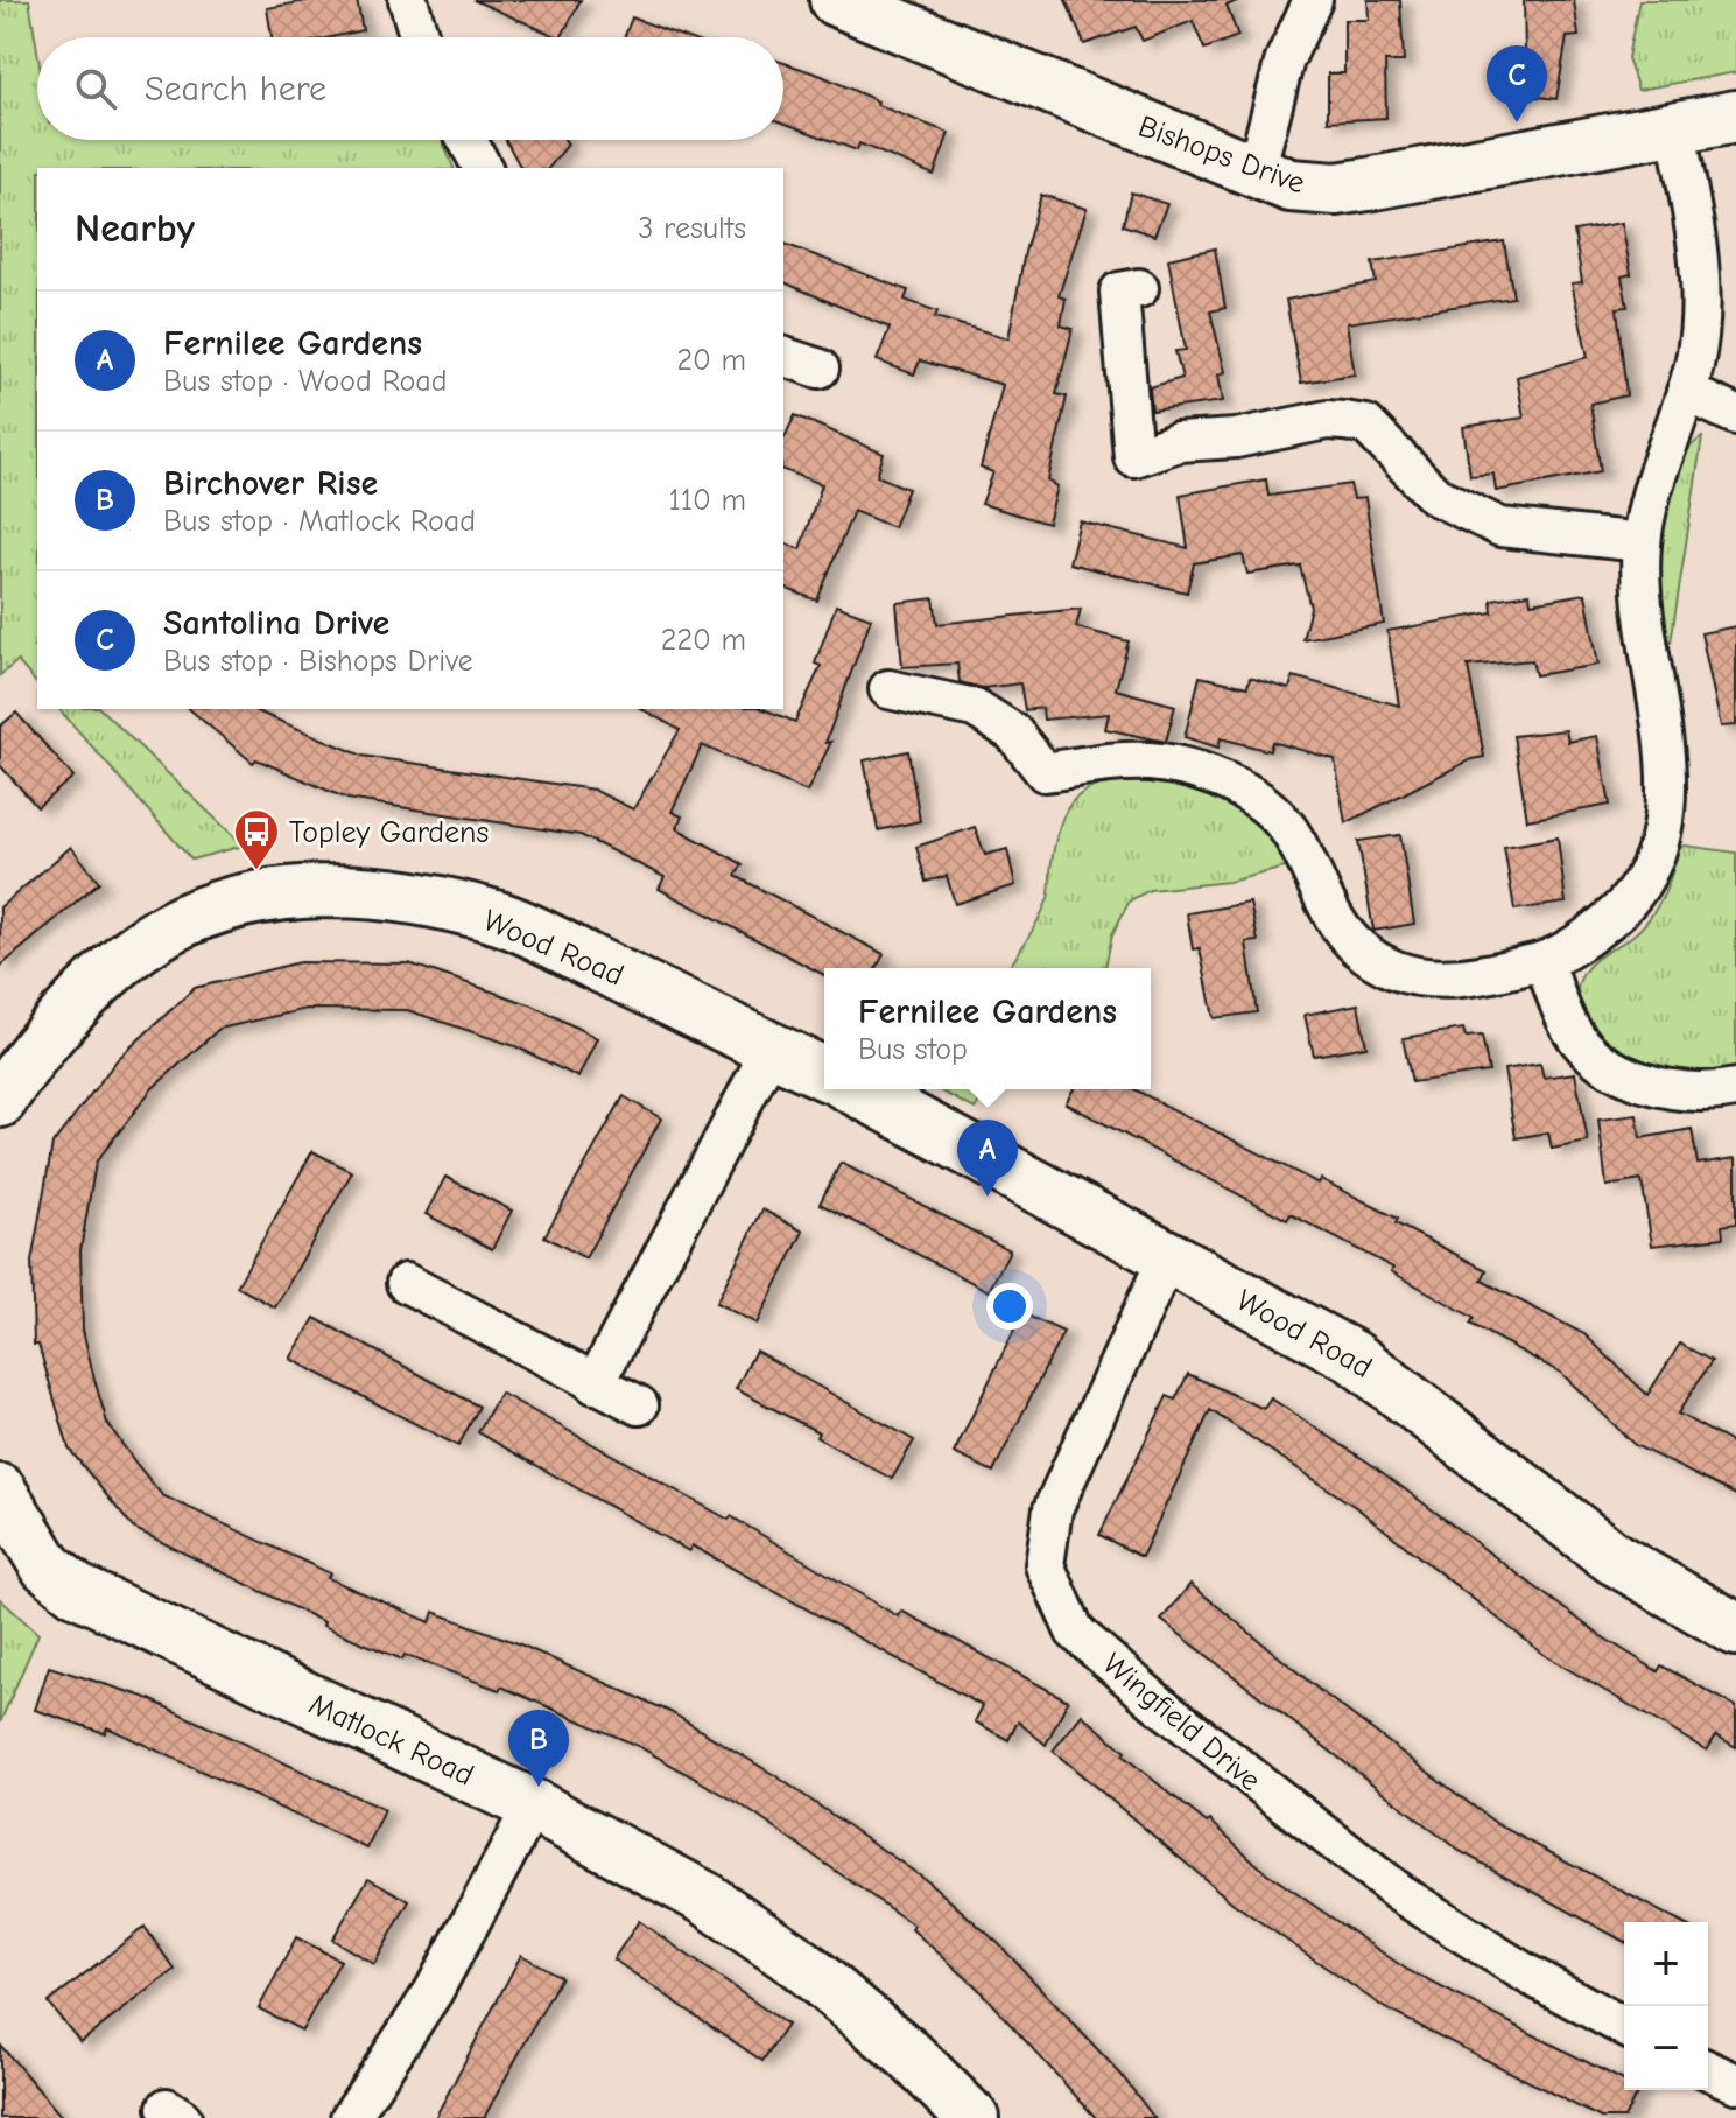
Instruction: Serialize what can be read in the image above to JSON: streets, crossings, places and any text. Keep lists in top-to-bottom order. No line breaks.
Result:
{"streets":{"street":["Bishops Drive","Wood Road","Wingfield Drive","Matlock Road"]},"crossings":[["Wood Road","Wingfield Drive"]],"places":{"bus stop":["Topley Gardens"]},"page":{"search":"Search here","pins":["C","A","B"],"heading":["Nearby","3 results"],"list":[{"mark":"A","name":"Fernilee Gardens","note":"Bus stop · Wood Road","value":"20 m"},{"mark":"B","name":"Birchover Rise","note":"Bus stop · Matlock Road","value":"110 m"},{"mark":"C","name":"Santolina Drive","note":"Bus stop · Bishops Drive","value":"220 m"}],"popup":["Fernilee Gardens","Bus stop"],"map_buttons":["+","−"]}}
